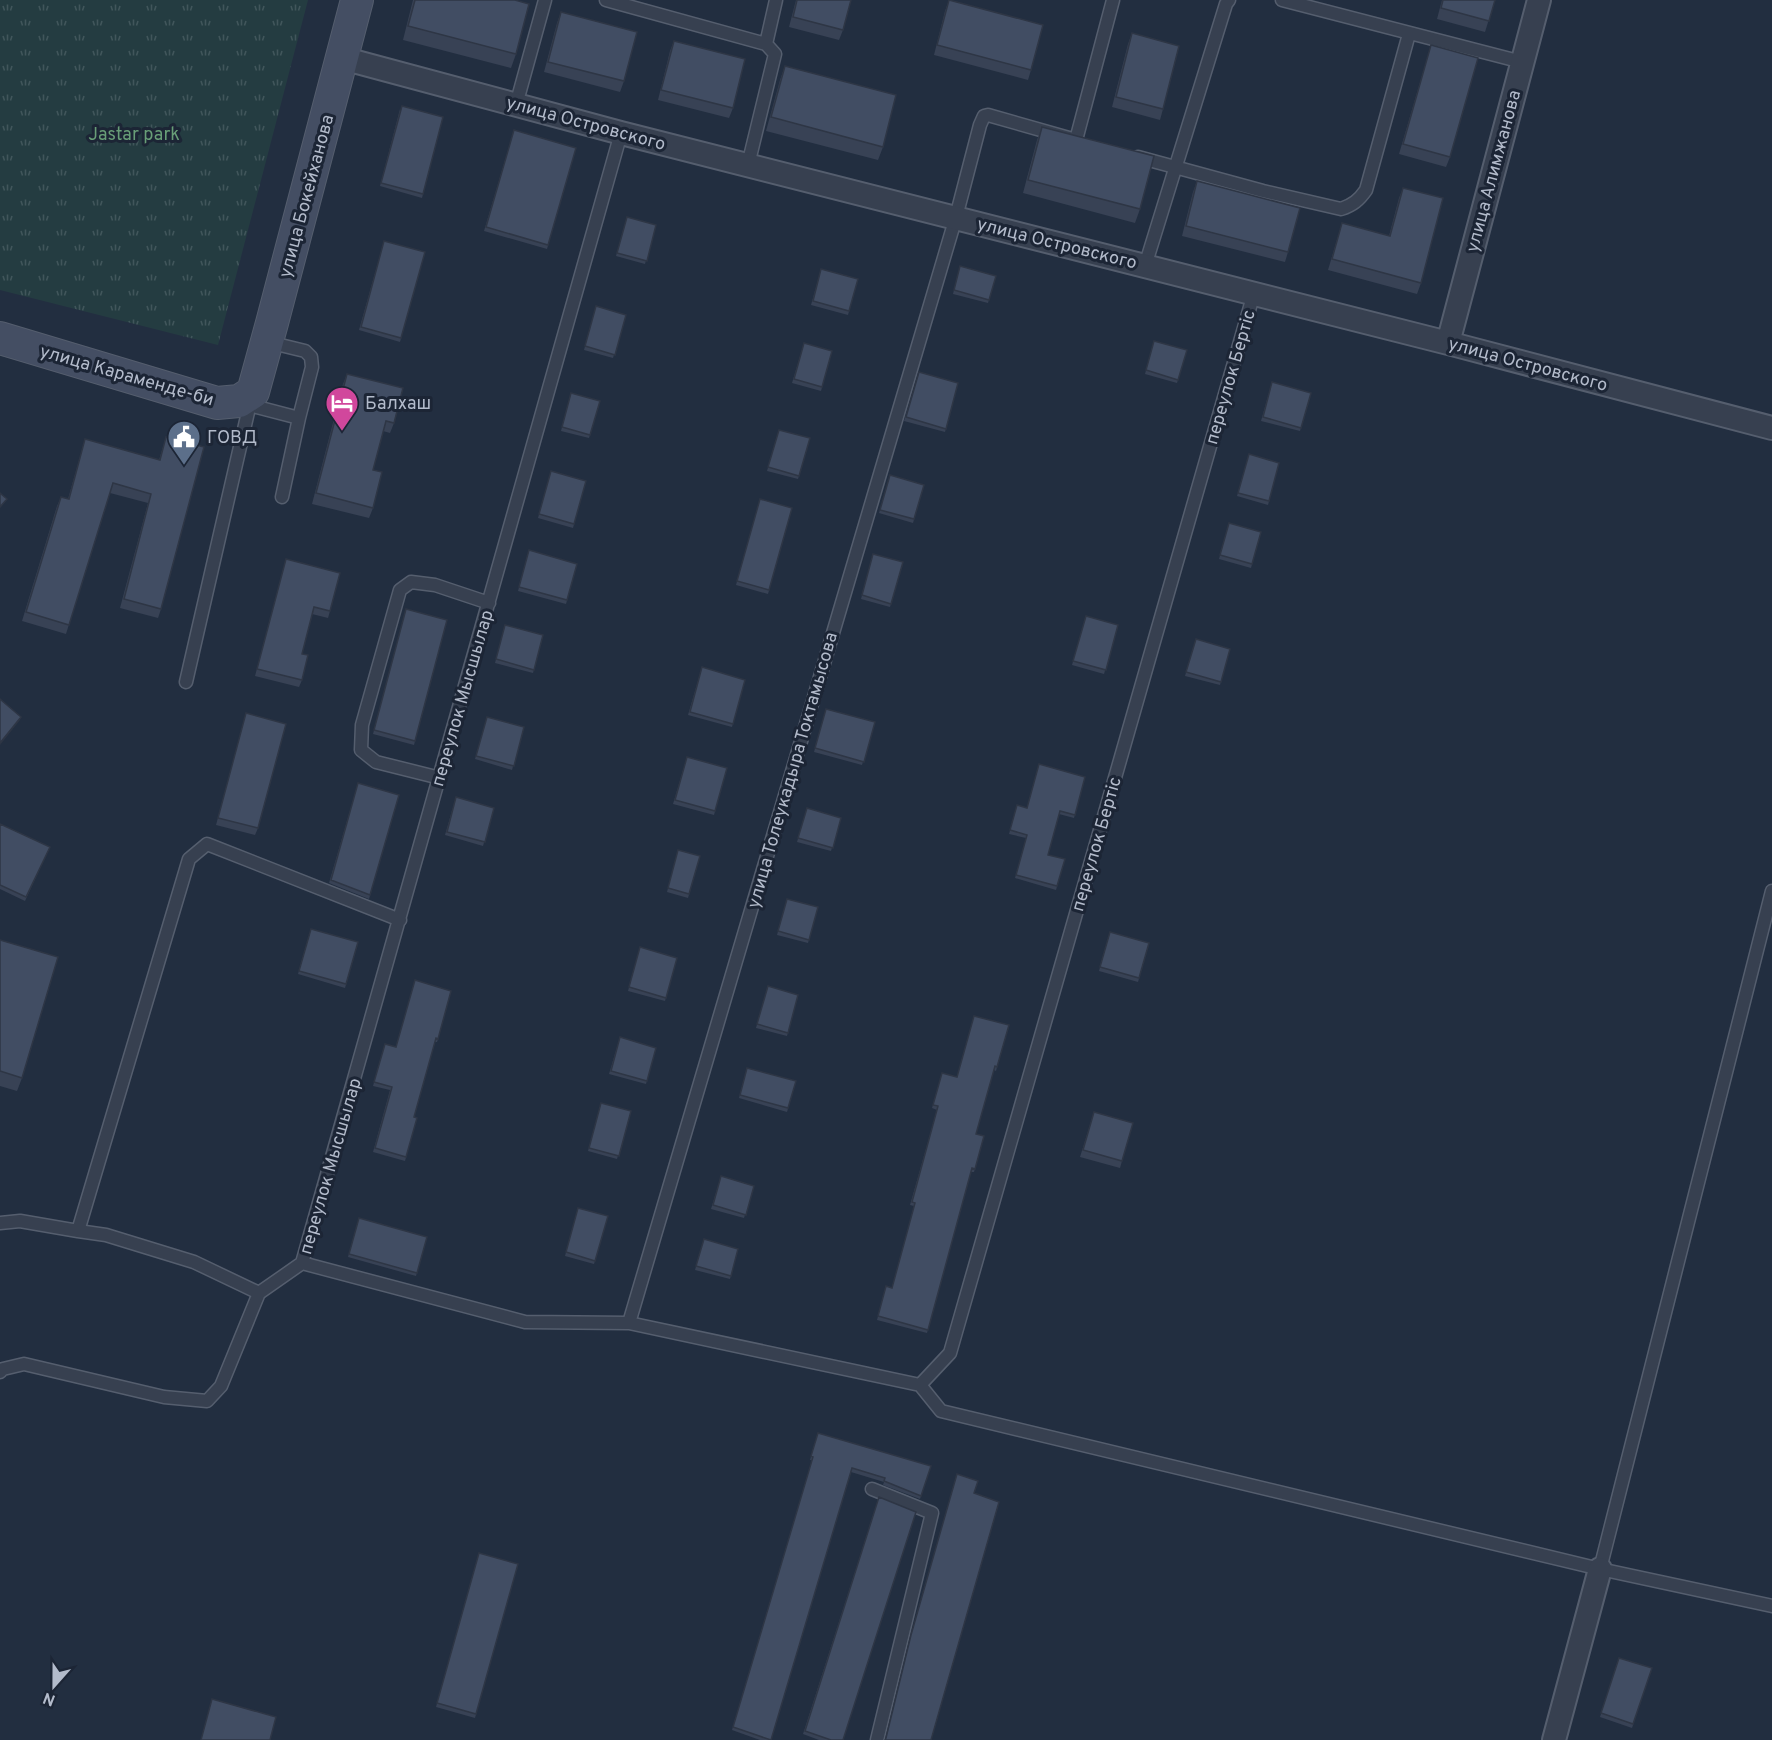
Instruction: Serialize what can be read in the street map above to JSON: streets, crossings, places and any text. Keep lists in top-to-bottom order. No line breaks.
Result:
{"streets":{"street":["улица Островского","улица Алимжанова","улица Бокейханова","улица Караменде-би"],"lane":["переулок Бертіс","переулок Мысшылар","улица Толеукадыра Токтамысова"]},"crossings":[["улица Островского","улица Алимжанова"],["улица Островского","улица Бокейханова"],["улица Островского","переулок Бертіс"],["улица Островского","переулок Мысшылар"],["улица Островского","улица Толеукадыра Токтамысова"],["улица Бокейханова","улица Караменде-би"]],"parks":["Jastar park"],"places":{"hotel":["Балхаш"],"public building":["ГОВД"]},"north":"bottom"}
